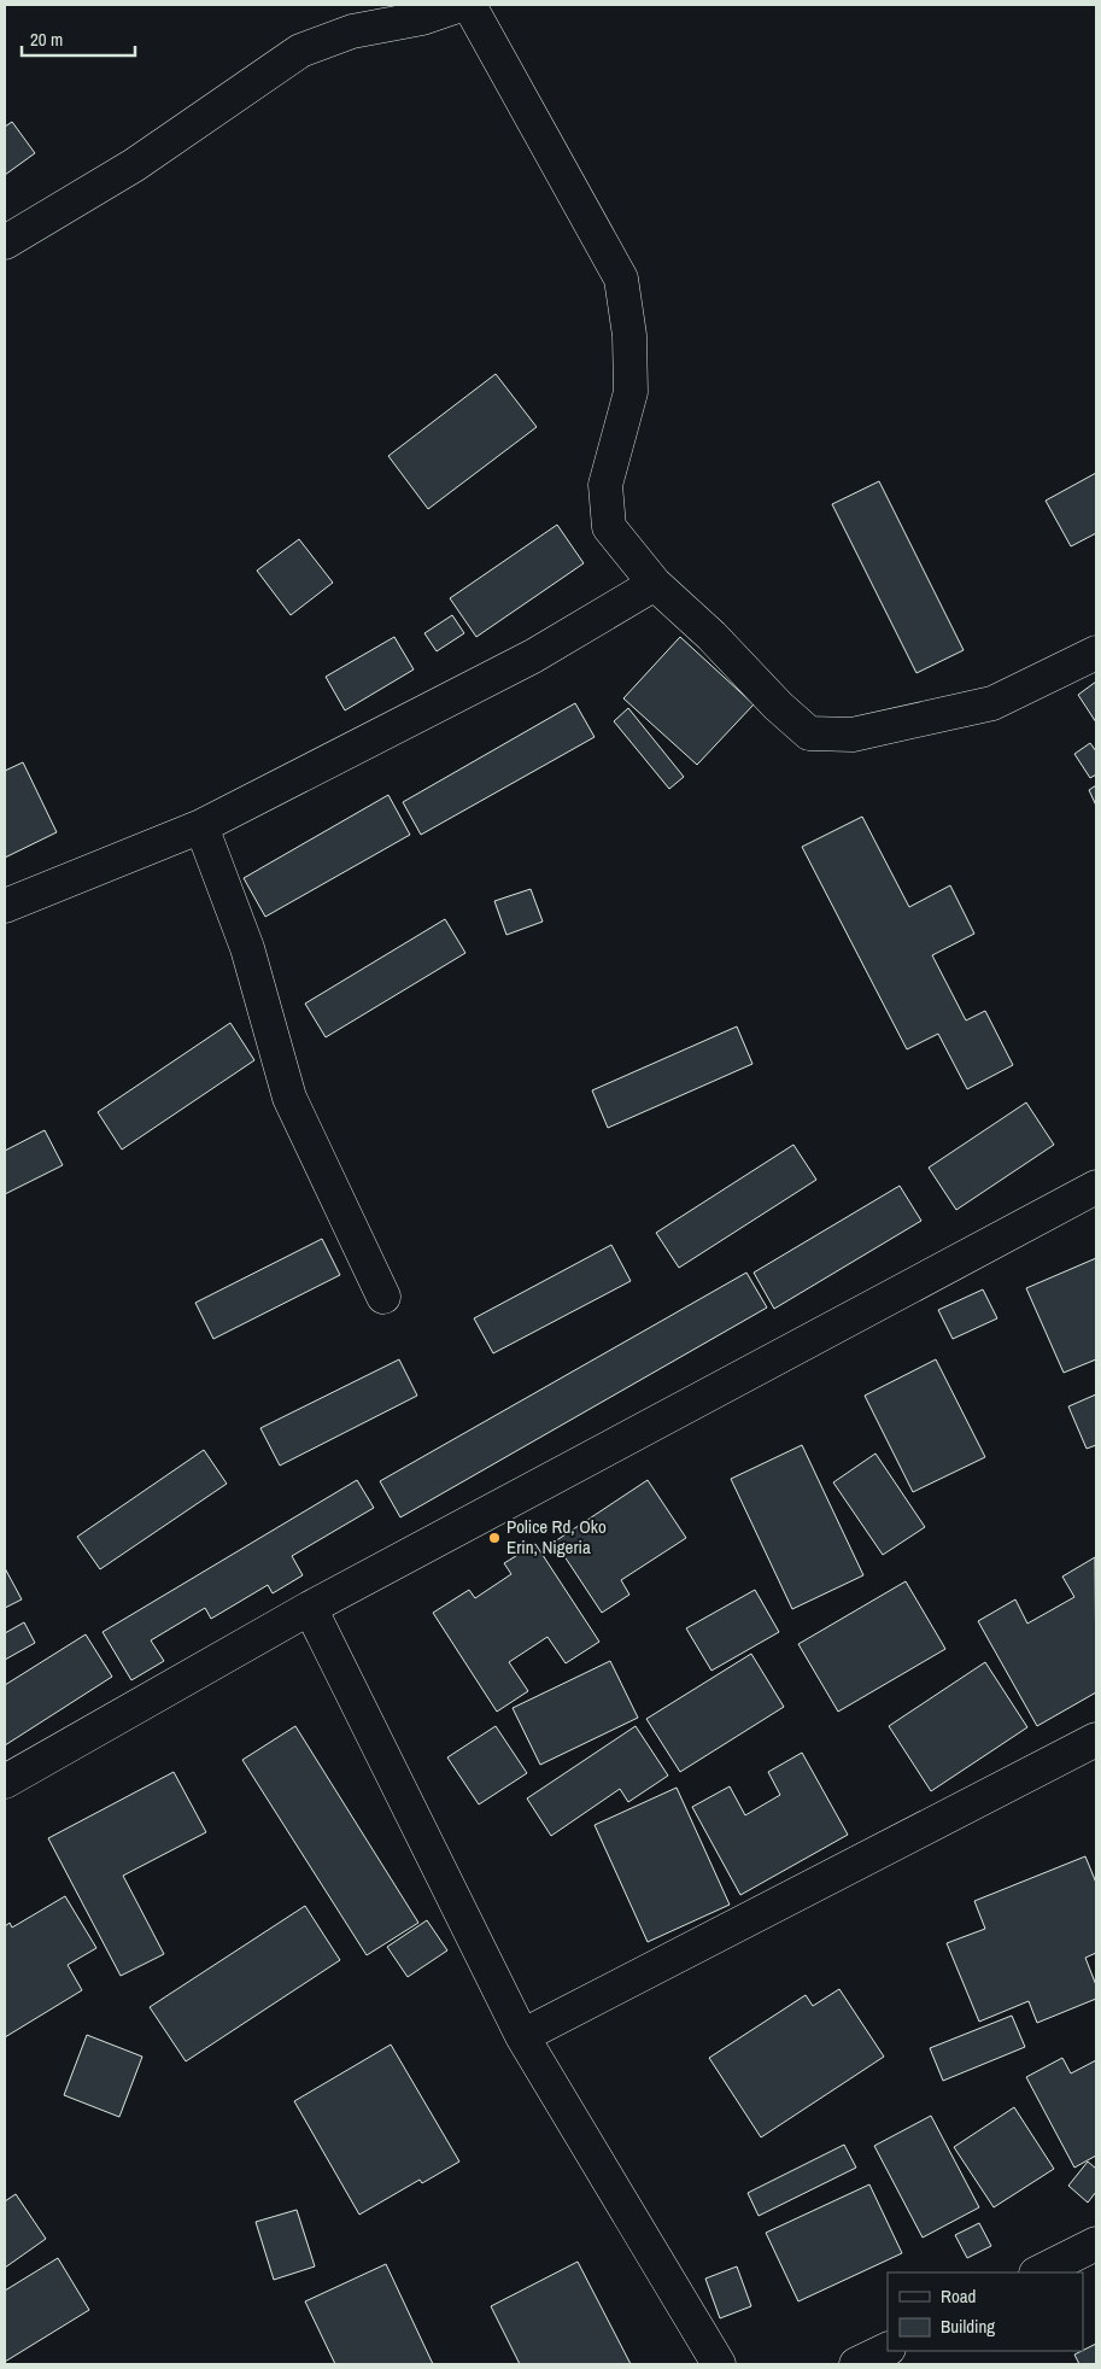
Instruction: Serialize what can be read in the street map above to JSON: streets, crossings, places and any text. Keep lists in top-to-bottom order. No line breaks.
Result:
{"places":["Police Rd, Oko Erin, Nigeria"],"legend":["Road","Building"],"scale_bar":"20 m"}
